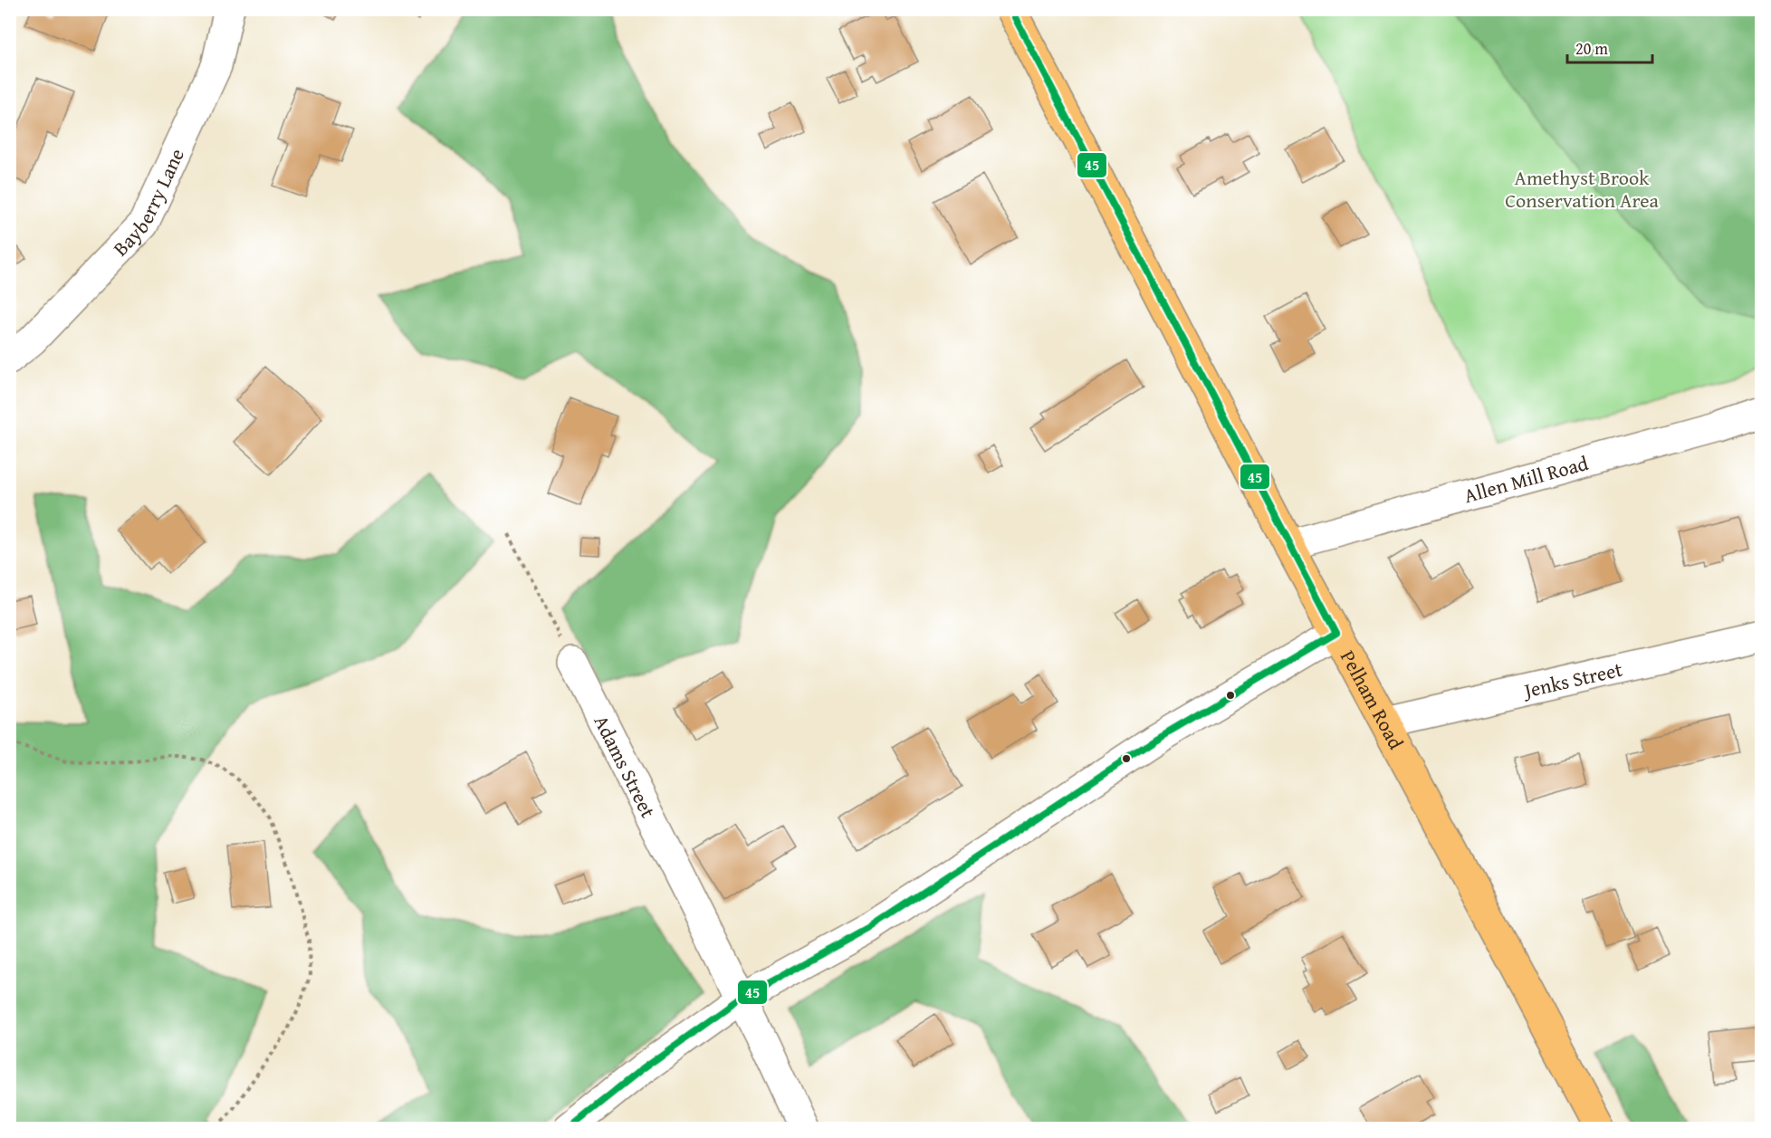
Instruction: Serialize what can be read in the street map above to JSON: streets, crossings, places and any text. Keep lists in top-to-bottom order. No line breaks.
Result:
{"streets":{"main road":["Pelham Road"],"street":["Bayberry Lane","Allen Mill Road","Jenks Street","Adams Street"]},"crossings":[["Allen Mill Road","Pelham Road"],["Jenks Street","Pelham Road"]],"parks":["Amethyst Brook Conservation Area"],"lines":["transit line 45"],"scale_bar":"20 m"}
